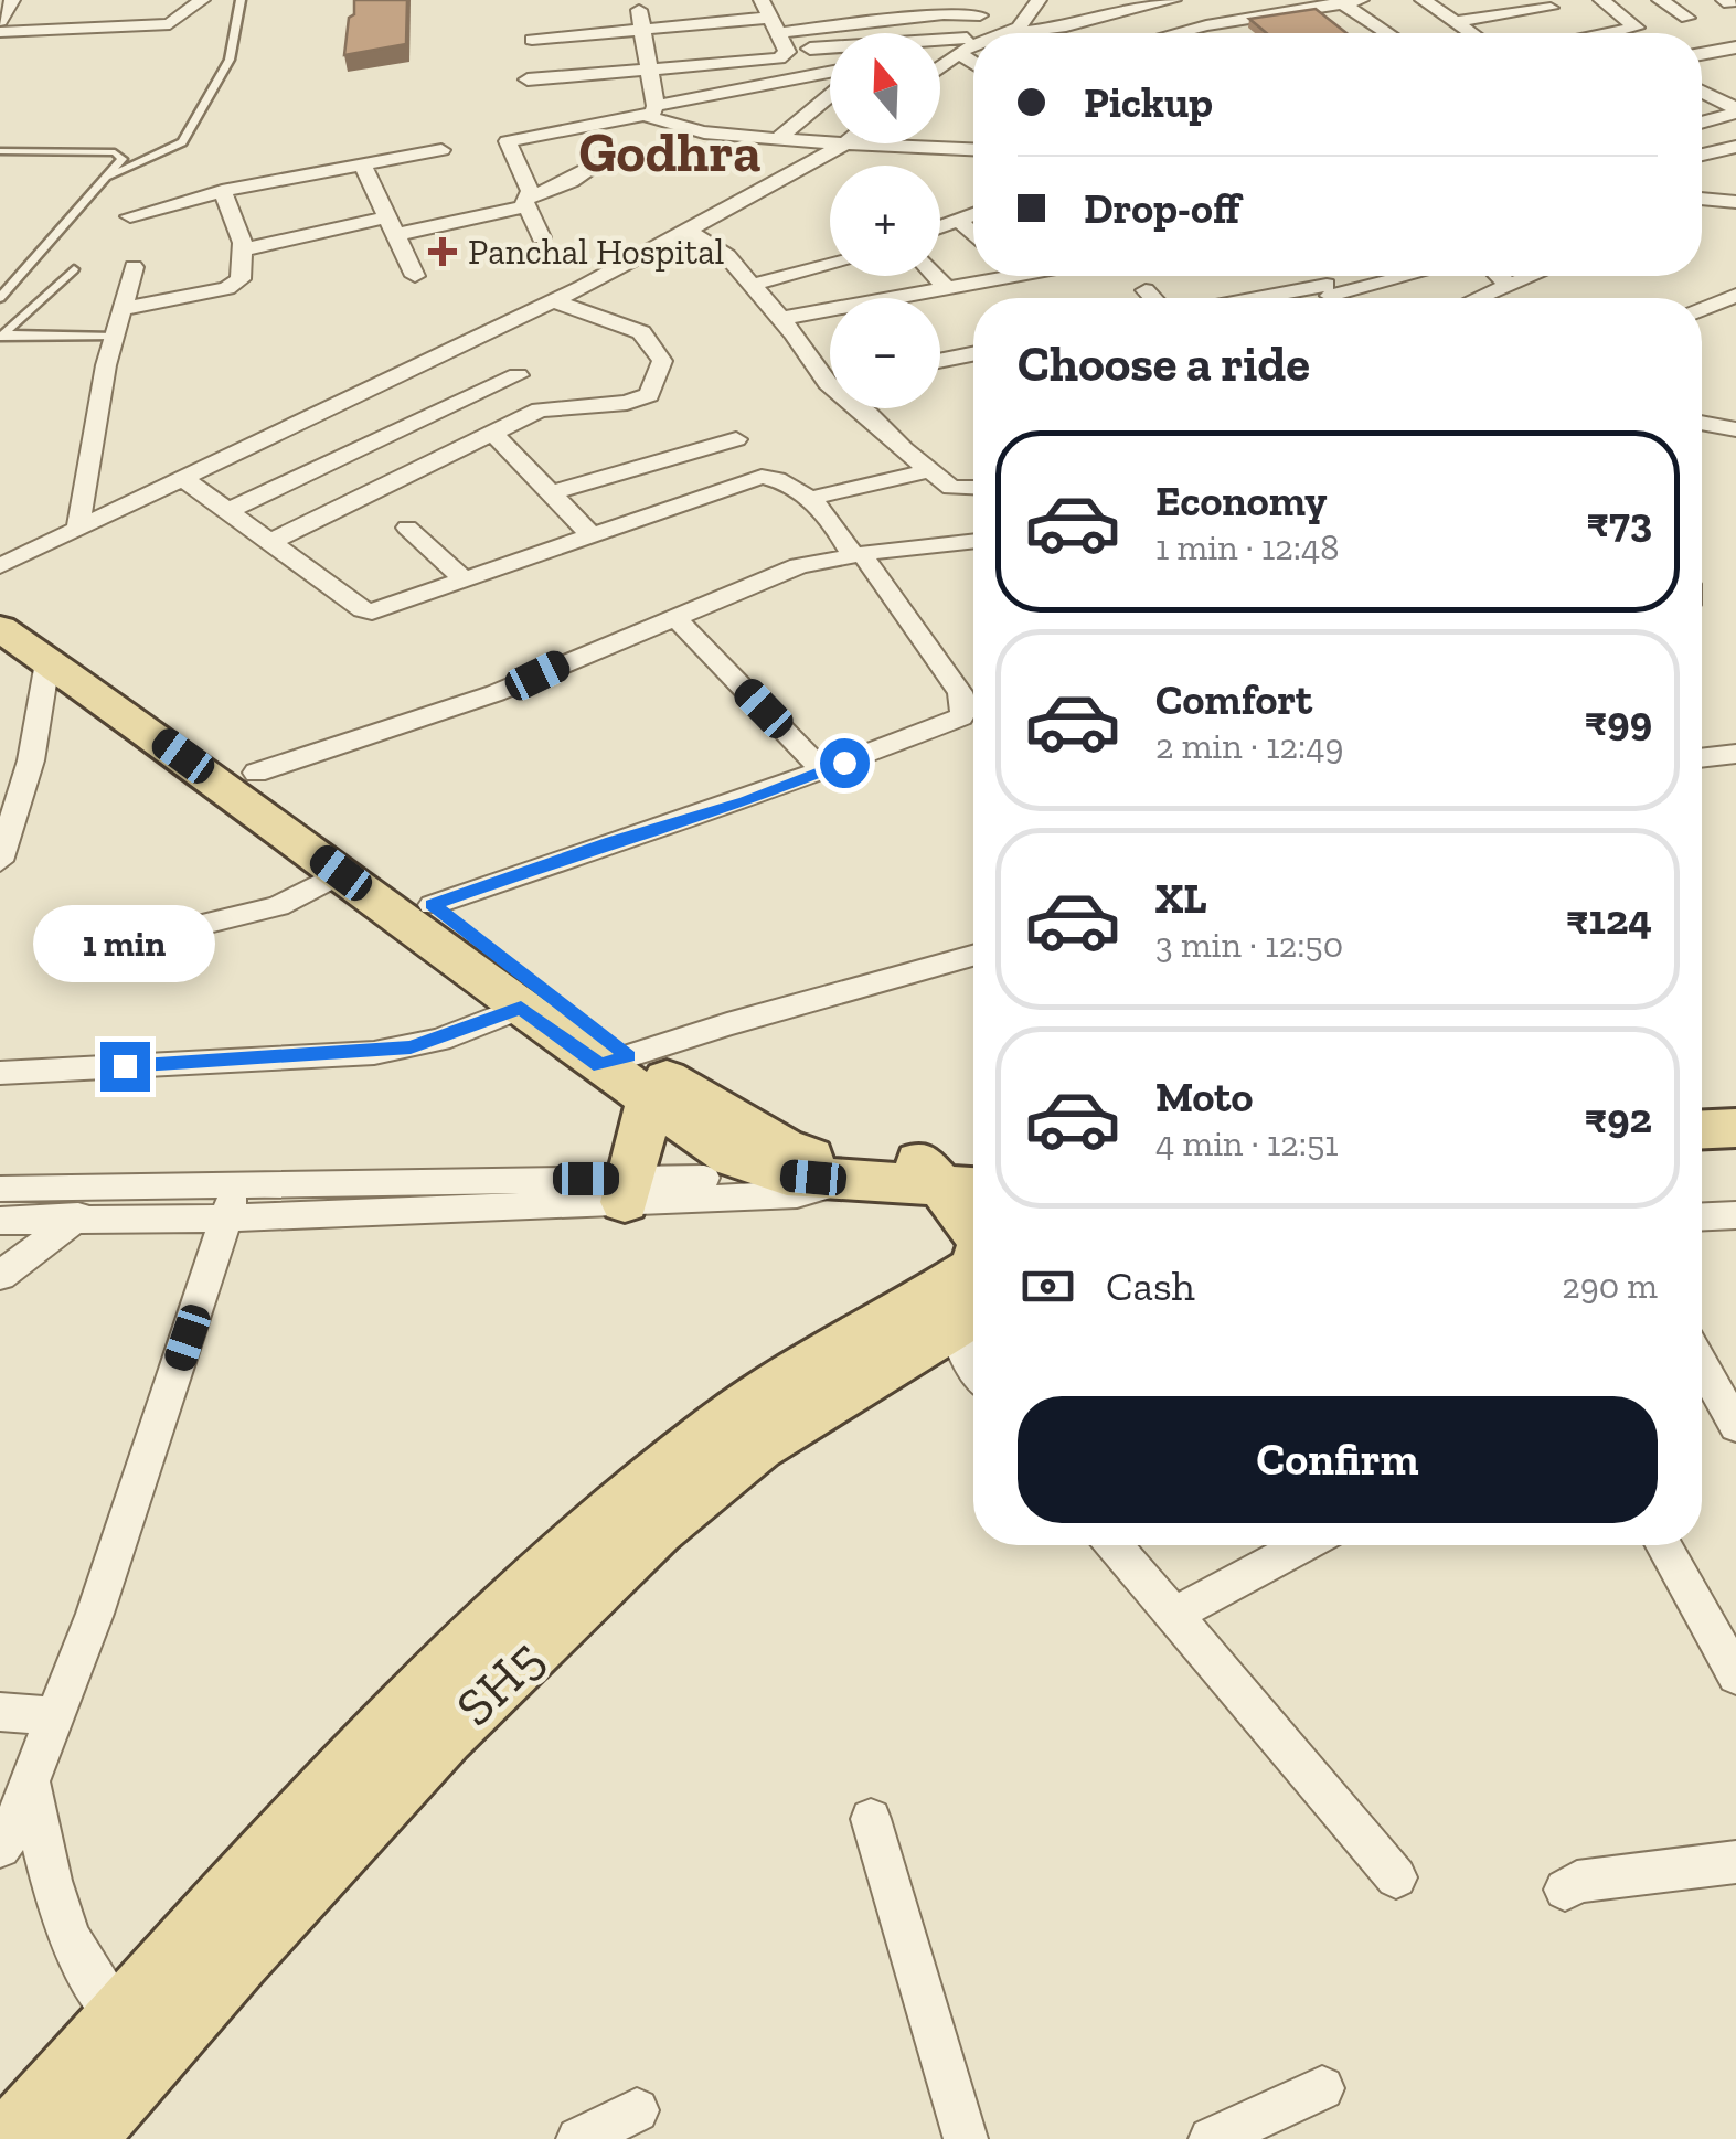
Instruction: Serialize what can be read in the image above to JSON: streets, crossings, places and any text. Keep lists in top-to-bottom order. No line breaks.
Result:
{"streets":{"main road":["SH5"]},"districts":["Godhra"],"places":{"health":["Panchal Hospital"]},"north":"top","page":{"map_buttons":["+","−"],"banner":["Pickup","Drop-off"],"heading":"Choose a ride","list":[{"name":"Economy","note":"1 min · 12:48","value":"₹73"},{"name":"Comfort","note":"2 min · 12:49","value":"₹99"},{"name":"XL","note":"3 min · 12:50","value":"₹124"},{"name":"Moto","note":"4 min · 12:51","value":"₹92"}],"bubble":"1 min","pay":["Cash","290 m"],"buttons":"Confirm"}}
